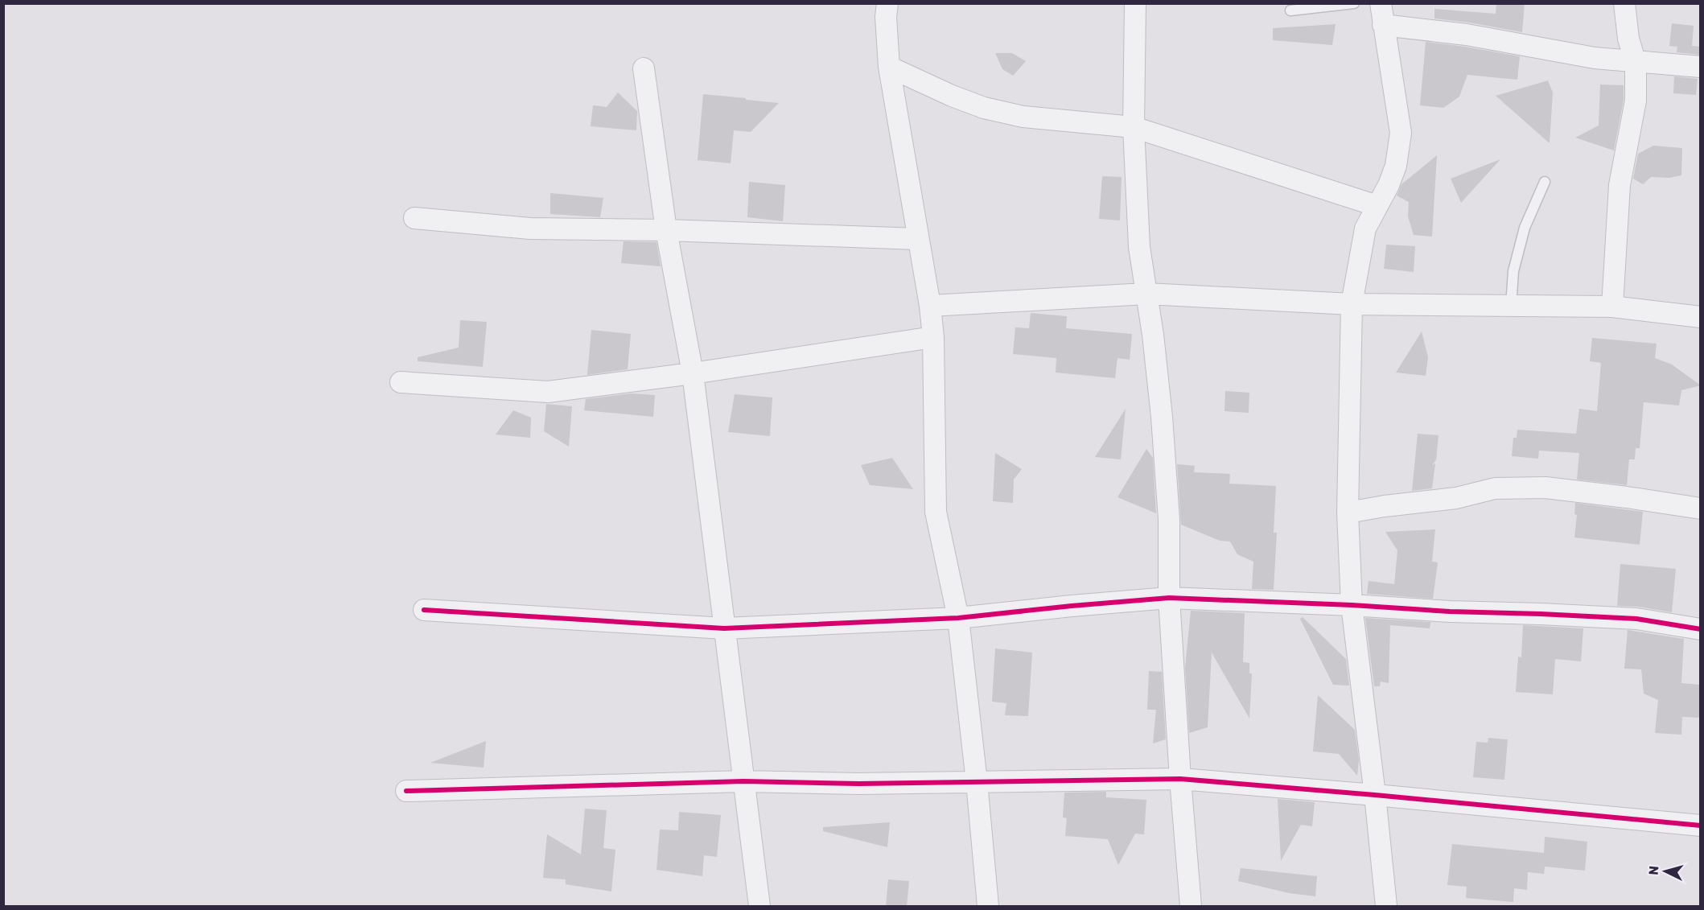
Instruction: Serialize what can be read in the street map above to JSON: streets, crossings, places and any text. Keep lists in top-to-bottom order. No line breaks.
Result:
{"north":"left"}
